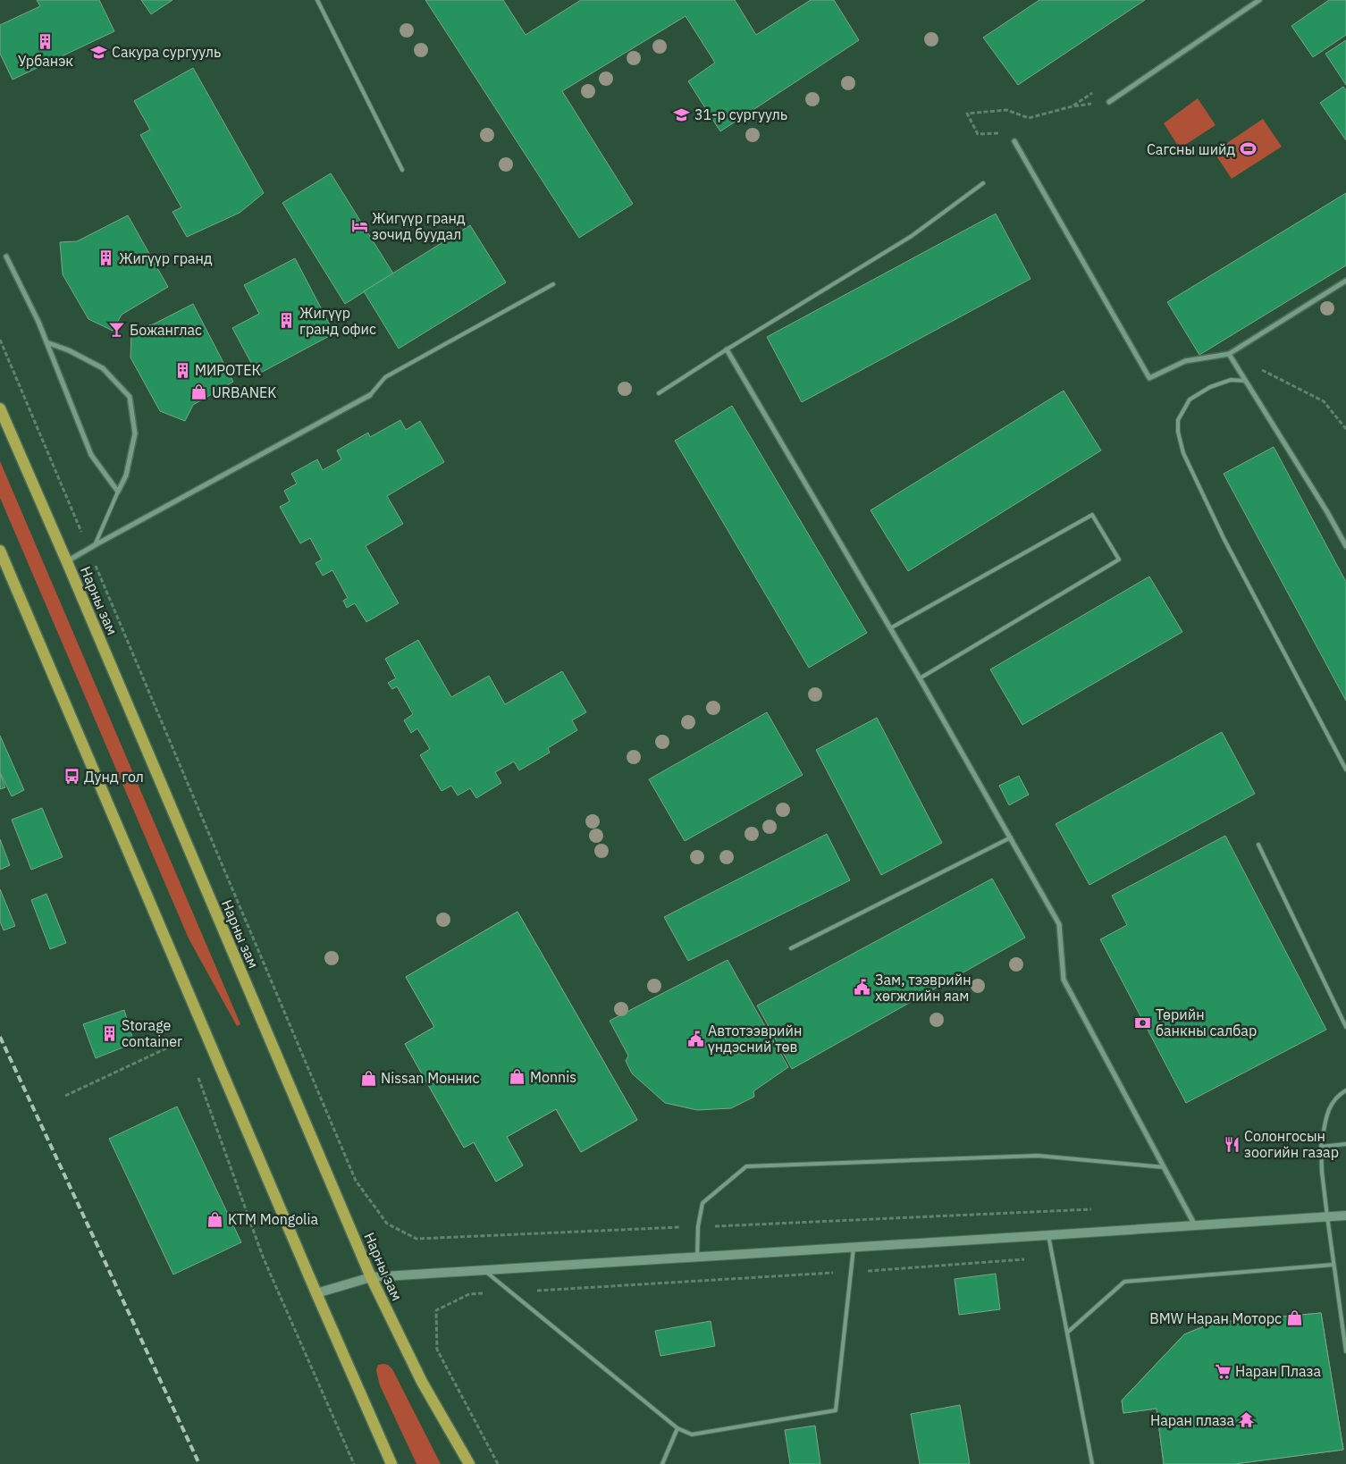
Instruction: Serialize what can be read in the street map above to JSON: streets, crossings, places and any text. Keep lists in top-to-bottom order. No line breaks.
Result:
{"streets":{"main road":["Нарны зам"]},"places":{"building":["Урбанэк","Жигүүр гранд","Жигүүр гранд офис","МИРОТЕК","Storage container"],"school or university":["Сакура сургууль","31-р сургууль"],"sports":["Сагсны шийд"],"hotel":["Жигүүр гранд зочид буудал"],"bar":["Божанглас"],"shop":["URBANEK","Monnis","Nissan Моннис","KTM Mongolia","BMW Наран Моторс"],"bus stop":["Дунд гол"],"public building":["Зам, тээврийн хөгжлийн яам","Автотээврийн үндэсний төв"],"bank":["Төрийн банкны салбар"],"restaurant":["Солонгосын зоогийн газар"],"supermarket":["Наран Плаза"],"temple":["Наран плаза"]}}
